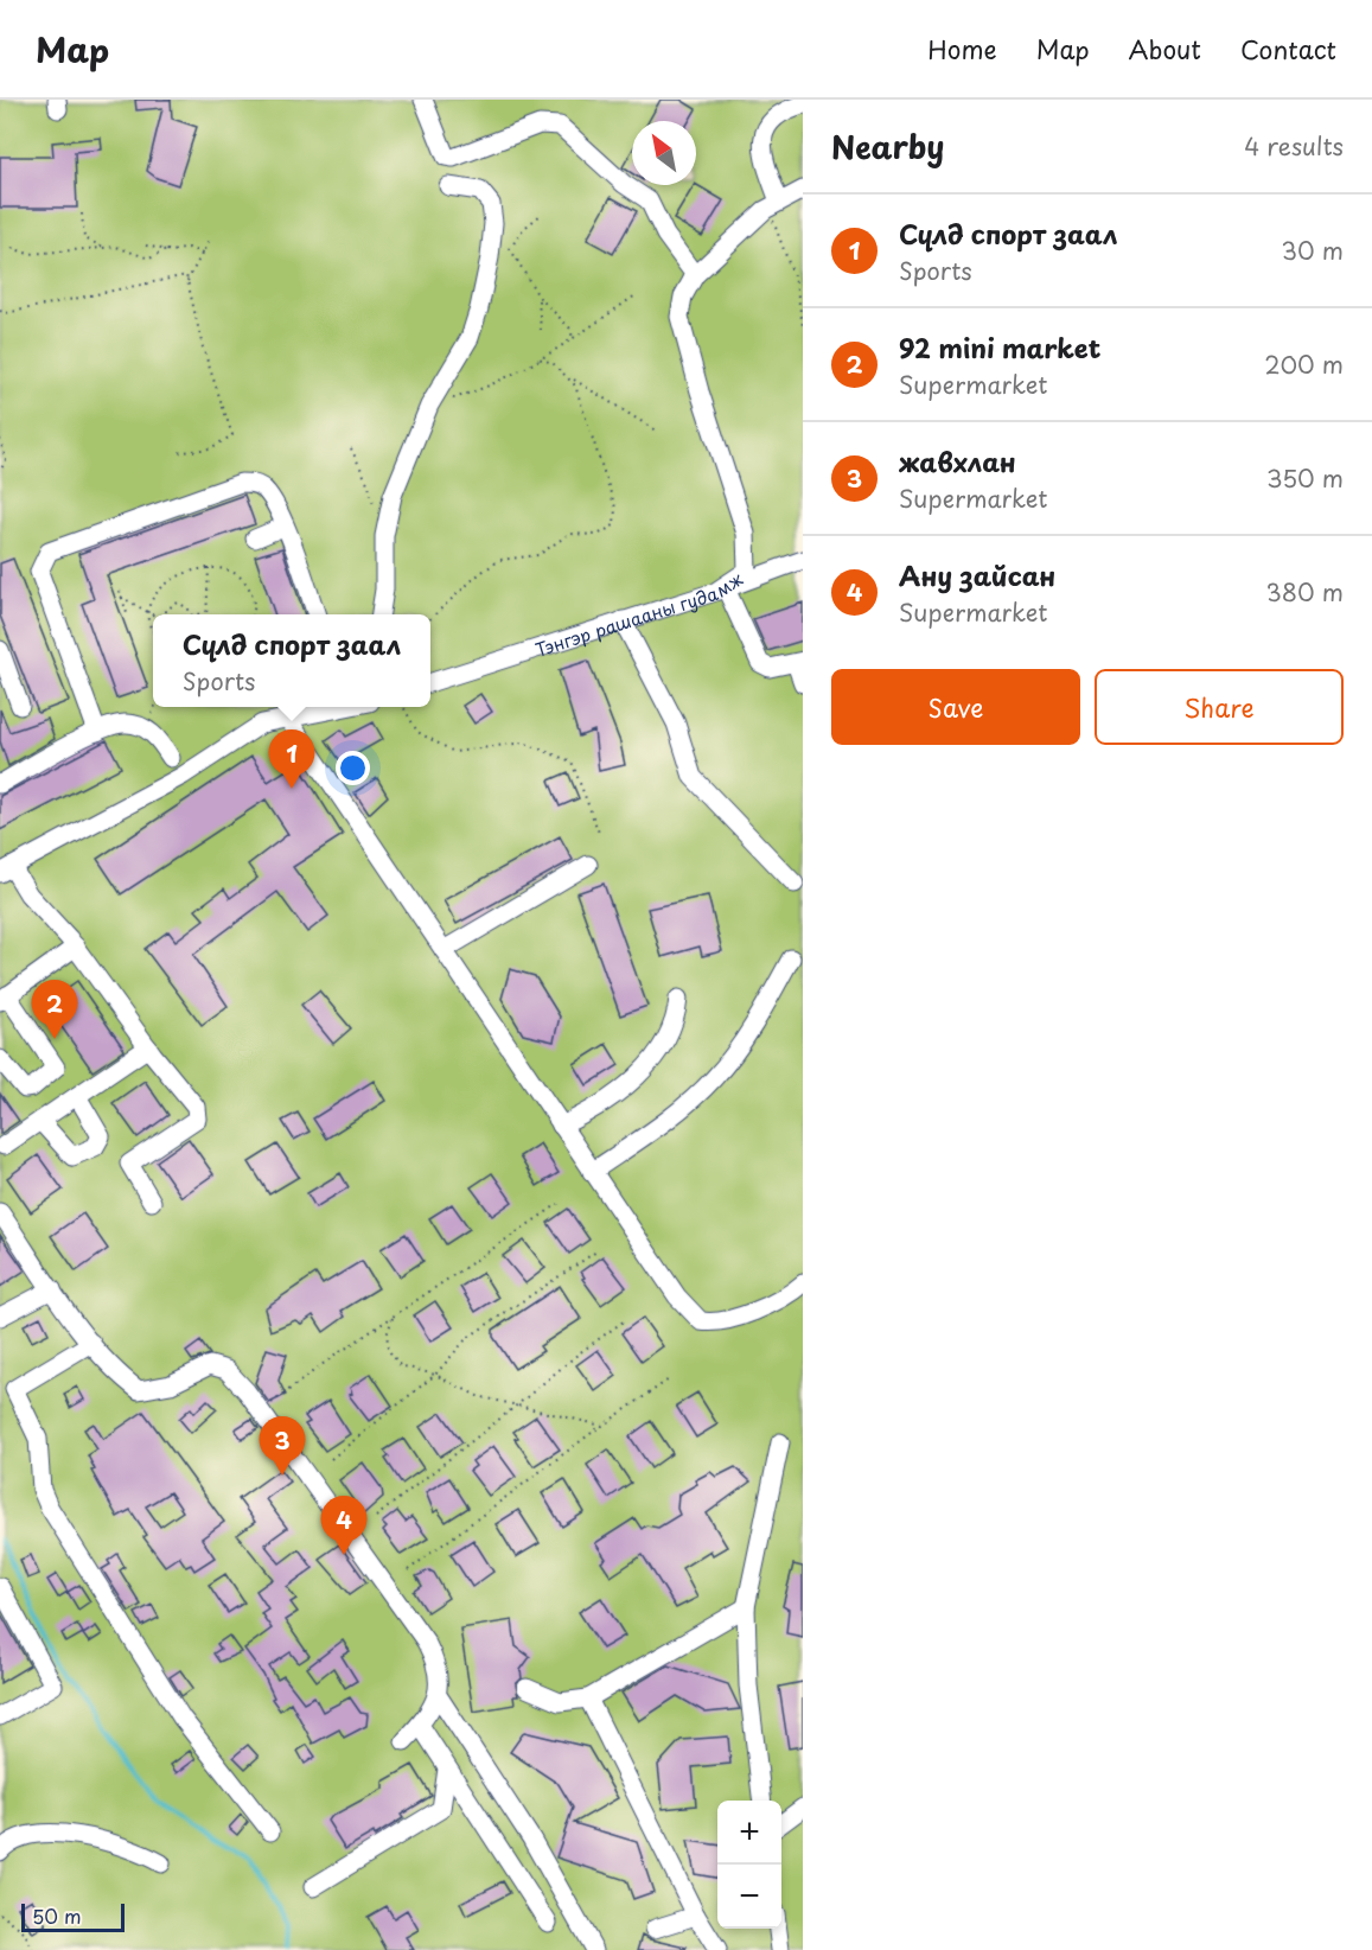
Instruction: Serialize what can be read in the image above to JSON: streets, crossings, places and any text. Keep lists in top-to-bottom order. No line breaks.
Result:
{"streets":{"street":["Тэнгэр рашааны гудамж"]},"scale_bar":"50 m","north":"top left","page":{"header":"Map","nav":["Home","Map","About","Contact"],"heading":["Nearby","4 results"],"list":[{"mark":"1","name":"Сүлд спорт заал","note":"Sports","value":"30 m"},{"mark":"2","name":"92 mini market","note":"Supermarket","value":"200 m"},{"mark":"3","name":"жавхлан","note":"Supermarket","value":"350 m"},{"mark":"4","name":"Ану зайсан","note":"Supermarket","value":"380 m"}],"popup":["Сүлд спорт заал","Sports"],"buttons":["Save","Share"],"pins":["1","2","3","4"],"map_buttons":["+","−"],"scale":"50 m"}}
